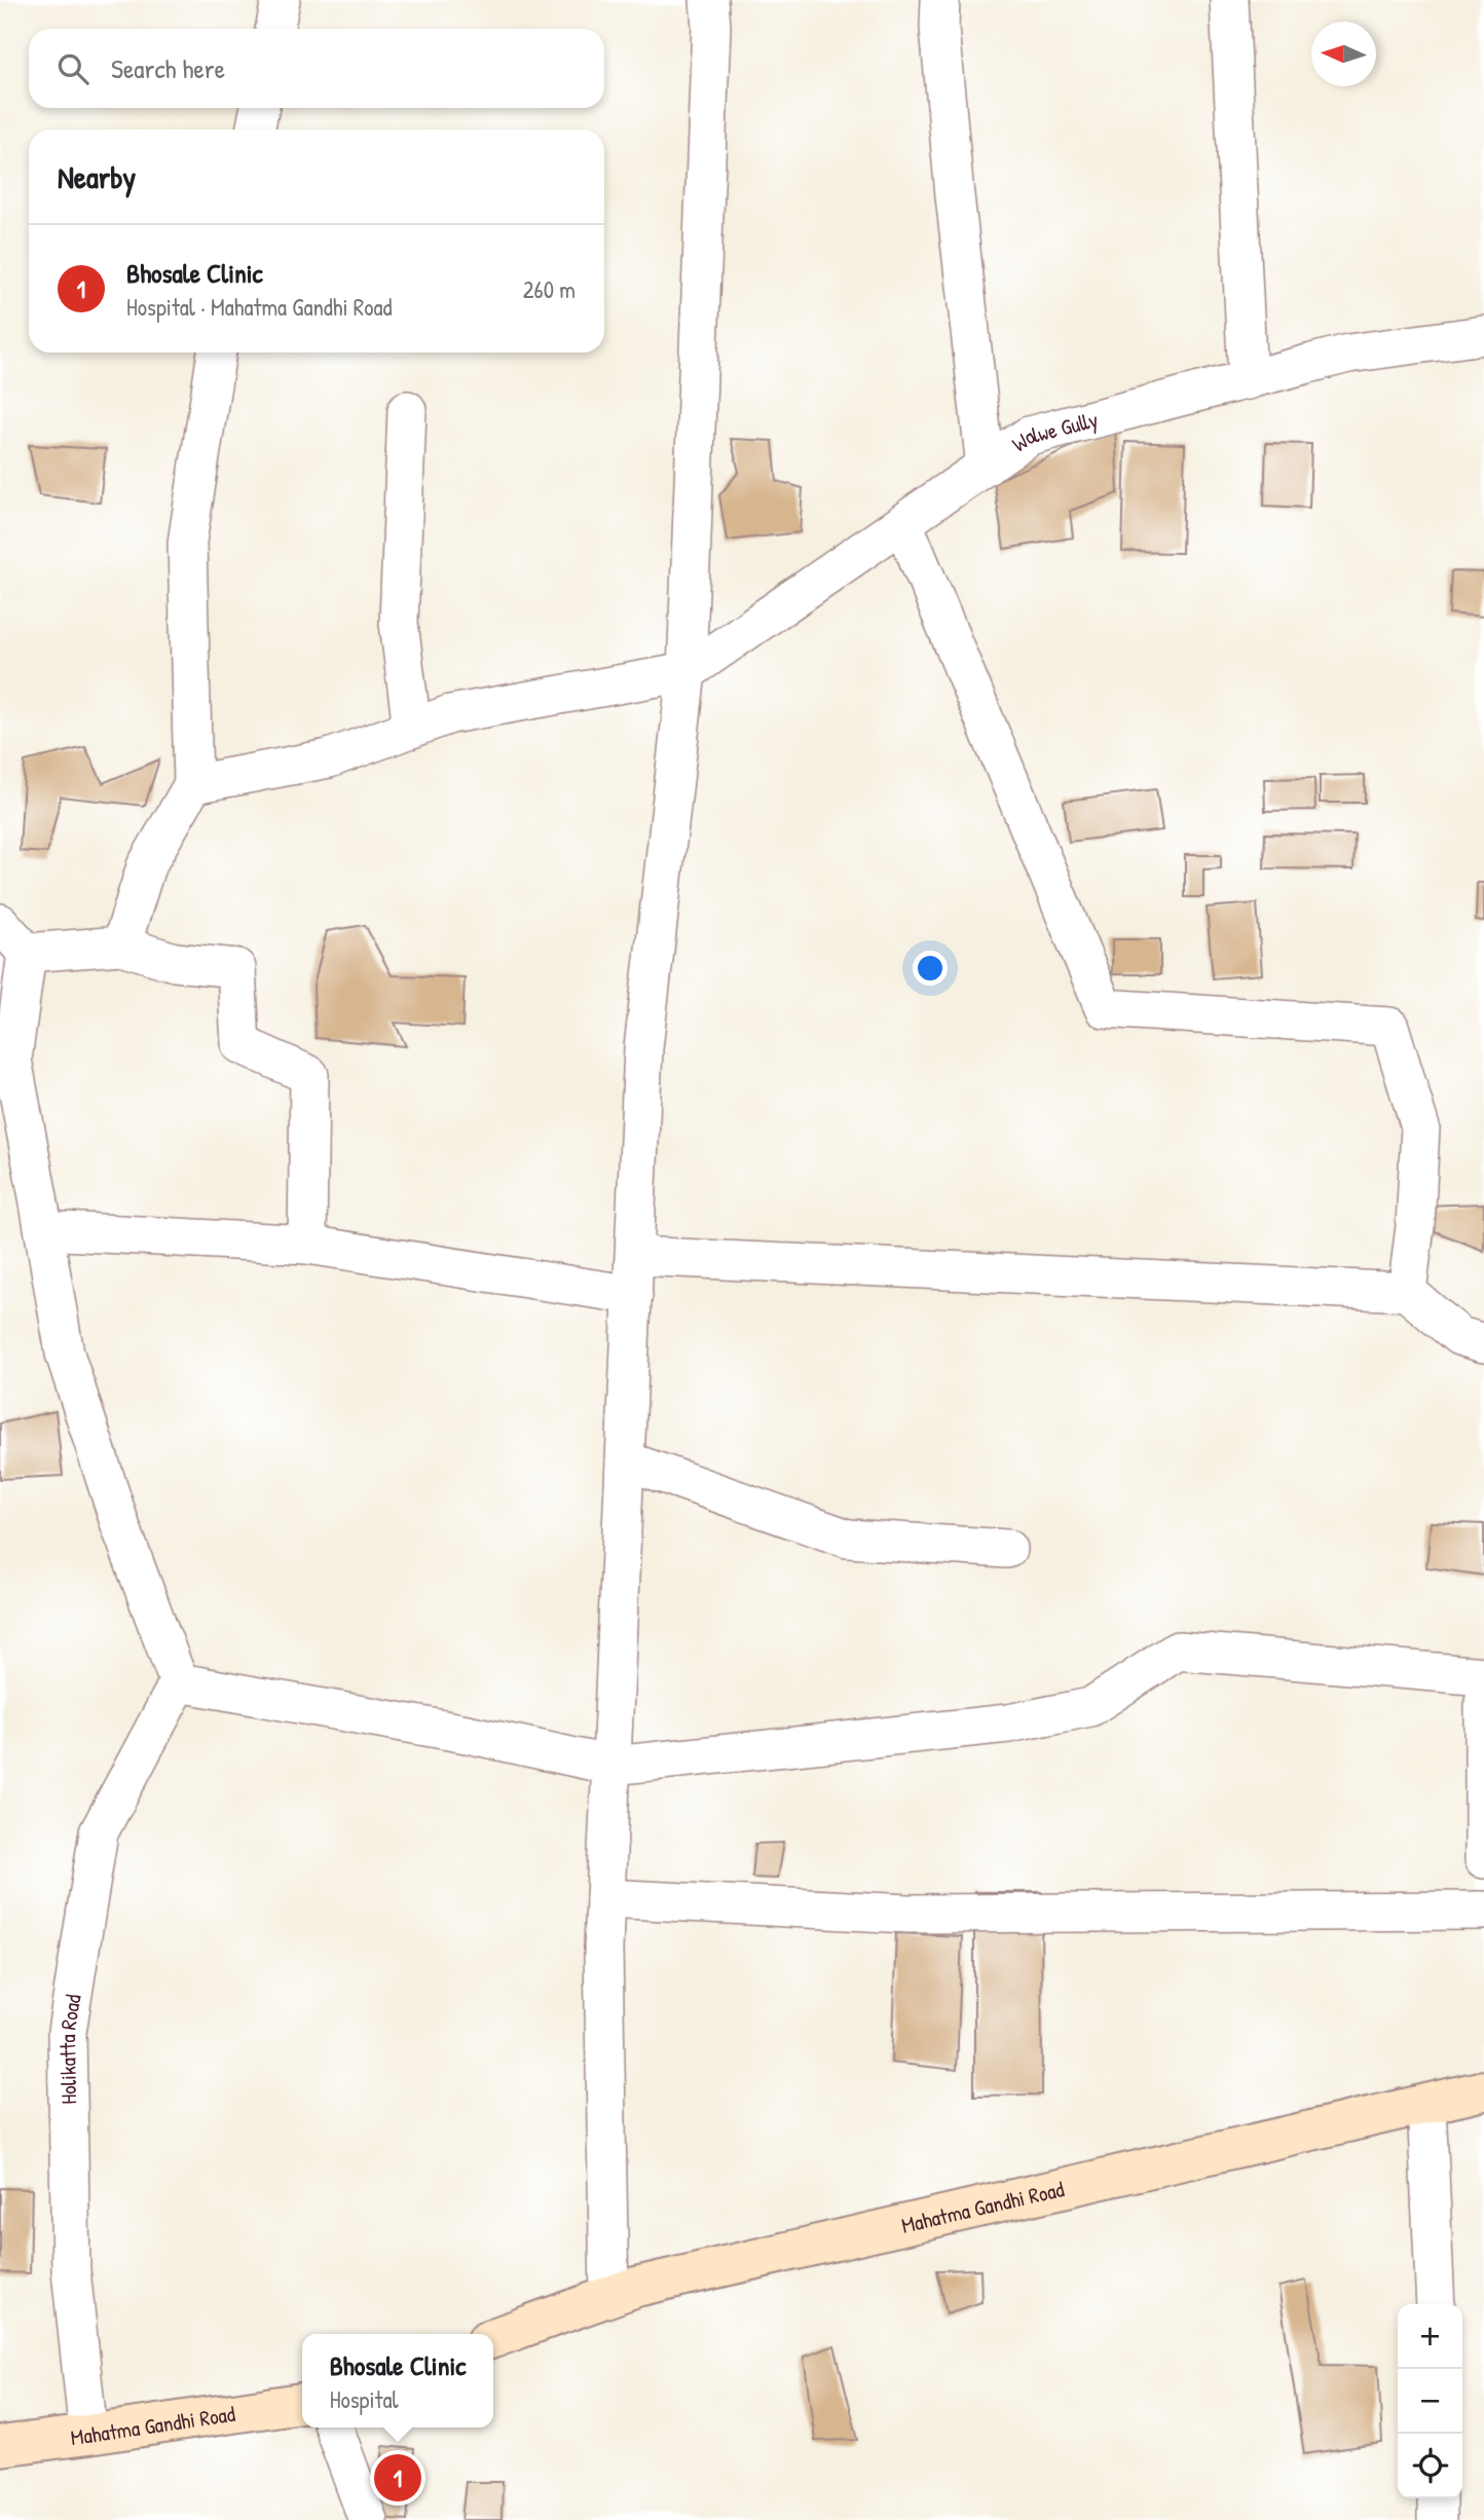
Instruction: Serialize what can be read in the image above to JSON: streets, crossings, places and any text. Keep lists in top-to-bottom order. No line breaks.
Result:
{"streets":{"main road":["Mahatma Gandhi Road"],"street":["Walwe Gully","Holikatta Road"]},"crossings":[["Holikatta Road","Mahatma Gandhi Road"]],"north":"left","page":{"search":"Search here","heading":"Nearby","list":[{"mark":"1","name":"Bhosale Clinic","note":"Hospital · Mahatma Gandhi Road","value":"260 m"}],"map_buttons":["+","−"],"popup":["Bhosale Clinic","Hospital"],"pins":"1"}}
